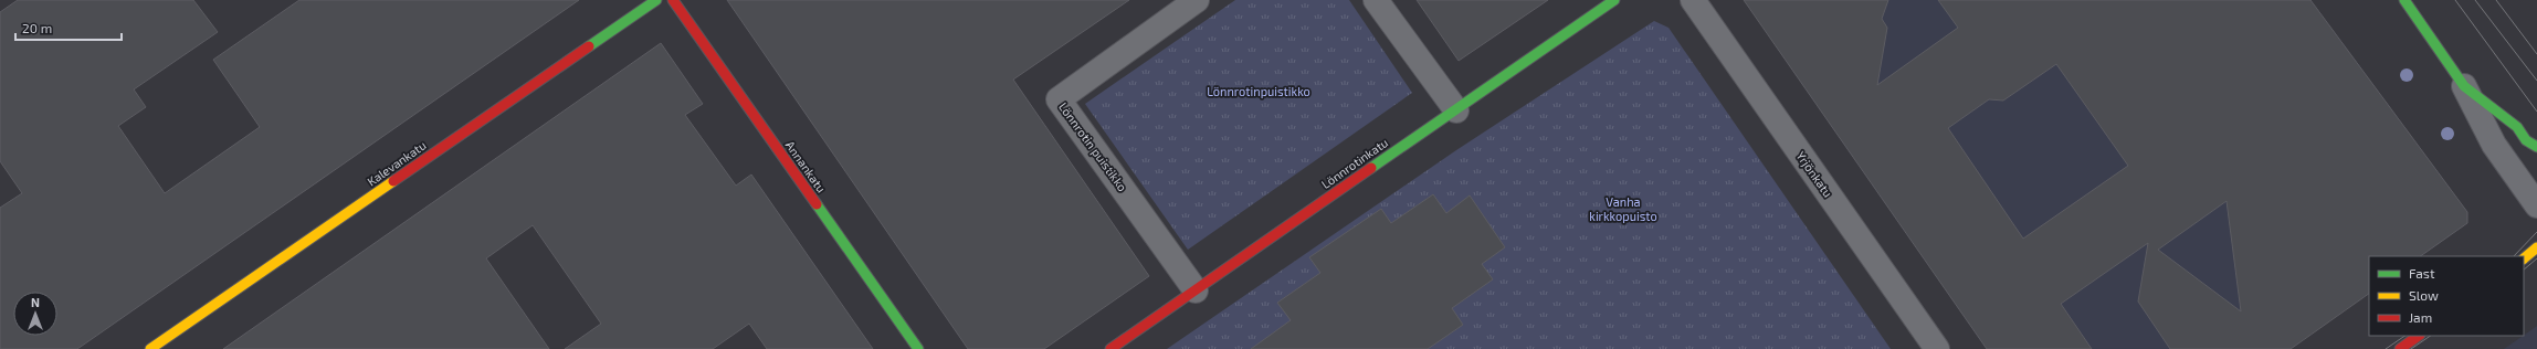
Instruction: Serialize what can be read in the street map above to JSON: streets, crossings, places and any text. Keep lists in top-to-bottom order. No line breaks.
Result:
{"streets":{"street":["Lönnrotin puistikko","Kalevankatu","Lönnrotinkatu","Annankatu","Yrjönkatu"]},"crossings":[["Lönnrotin puistikko","Lönnrotinkatu"]],"parks":["Lönnrotinpuistikko","Vanha kirkkopuisto"],"legend":["Fast","Slow","Jam"],"scale_bar":"20 m","north":"top"}
